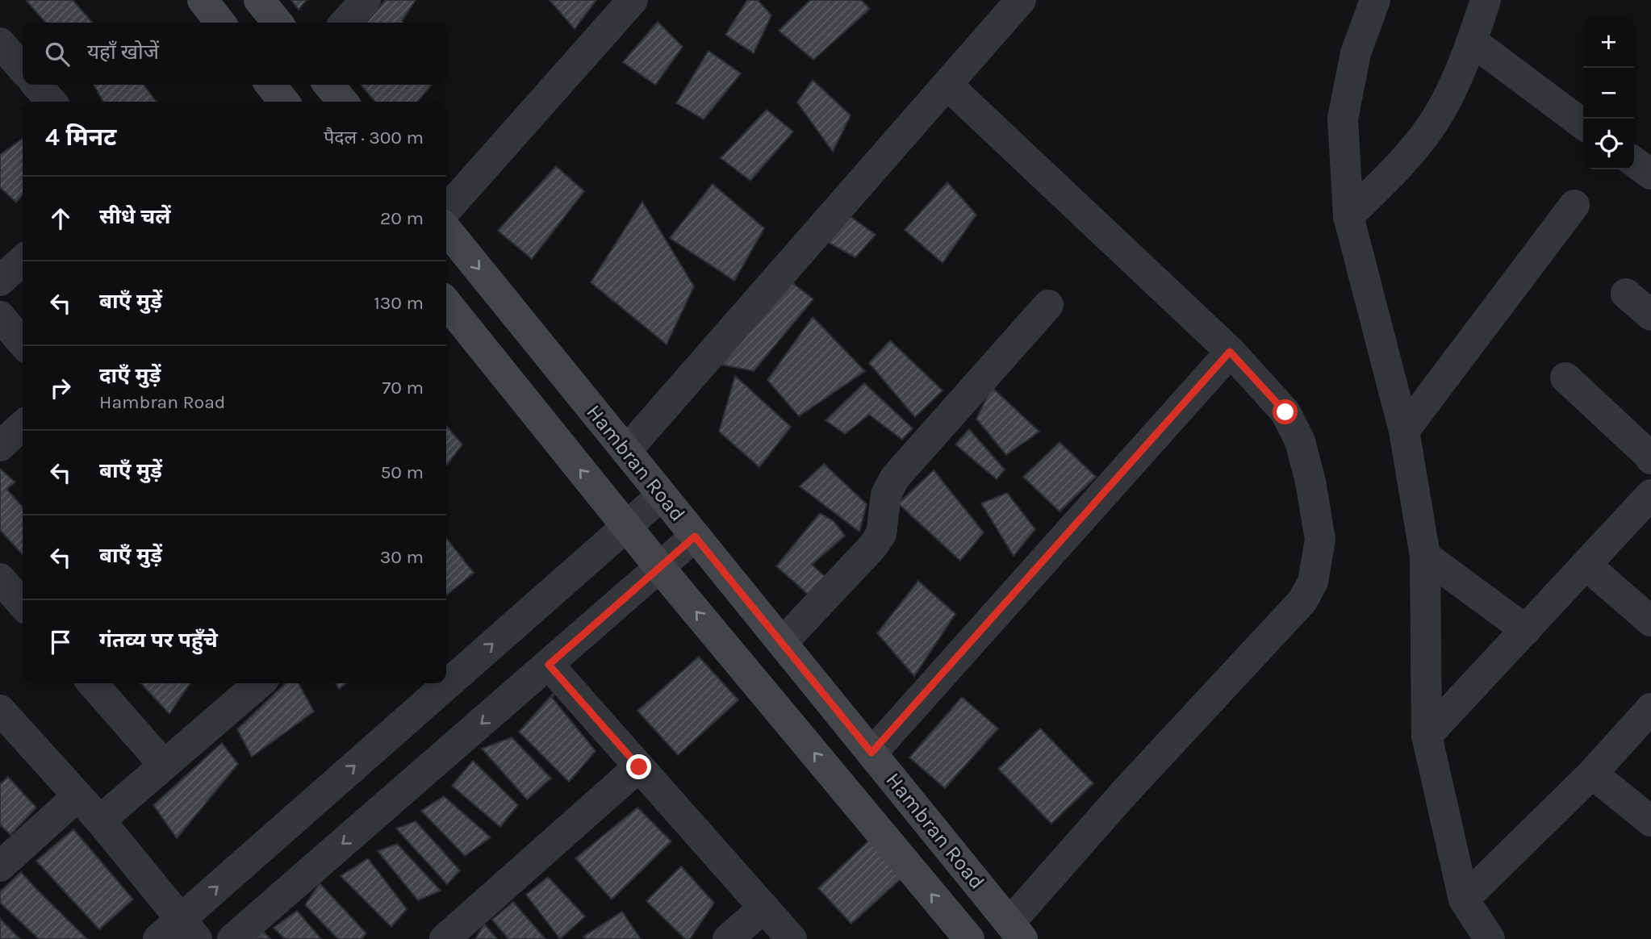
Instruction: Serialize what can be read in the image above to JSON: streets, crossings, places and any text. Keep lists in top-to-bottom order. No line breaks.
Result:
{"streets":{"main road":["Hambran Road"]},"page":{"map_buttons":["+","−"],"search":"यहाँ खोजें","heading":["4 मिनट","पैदल · 300 m"],"list":[["सीधे चलें","20 m"],["बाएँ मुड़ें","130 m"],["दाएँ मुड़ें","Hambran Road","70 m"],["बाएँ मुड़ें","50 m"],["बाएँ मुड़ें","30 m"],"गंतव्य पर पहुँचे"]}}
